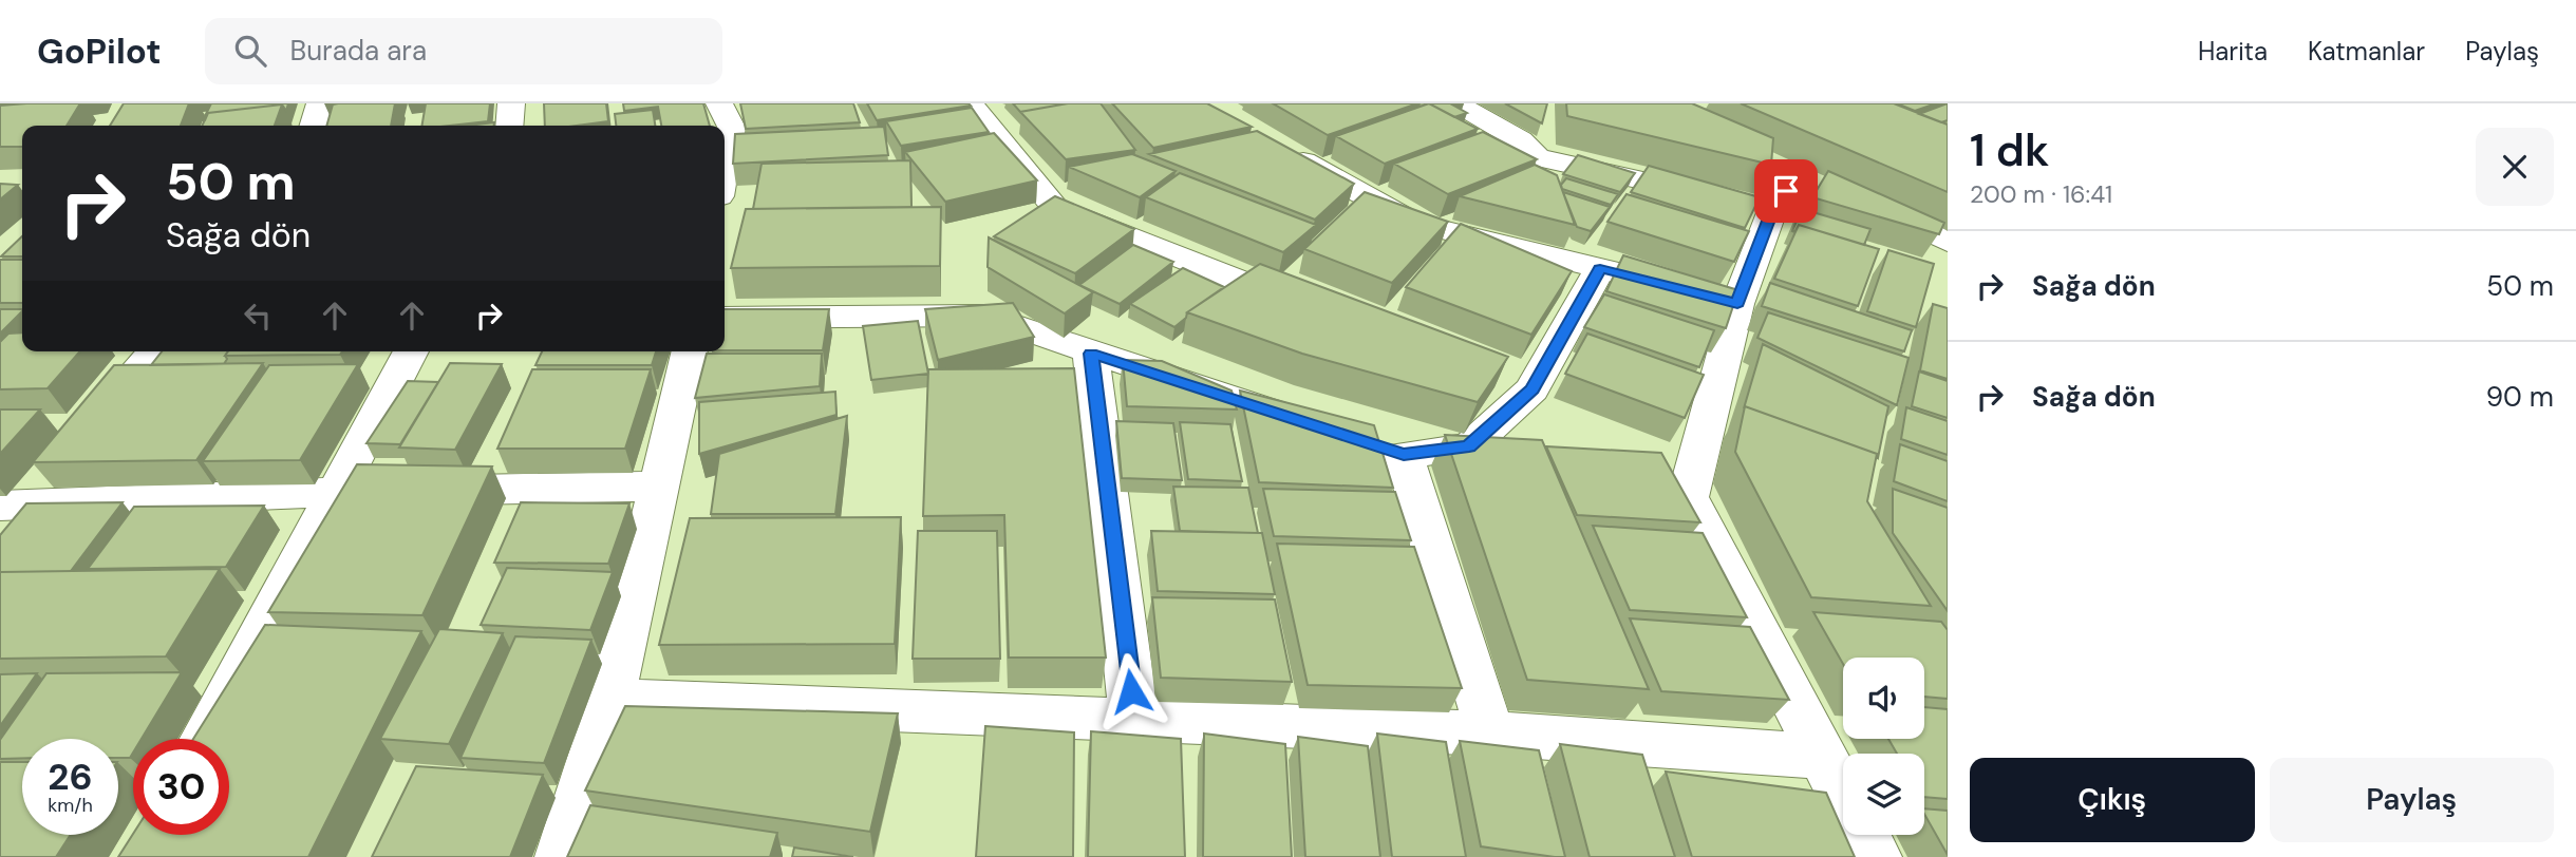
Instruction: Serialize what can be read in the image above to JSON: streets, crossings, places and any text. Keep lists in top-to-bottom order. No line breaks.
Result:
{"page":{"header":"GoPilot","search":"Burada ara","nav":["Harita","Katmanlar","Paylaş"],"heading":["1 dk","200 m · 16:41"],"turn":["50 m","Sağa dön"],"list":[{"name":"Sağa dön","value":"50 m"},{"name":"Sağa dön","value":"90 m"}],"speed":"26 km/h","limit":"30","buttons":["Çıkış","Paylaş"]}}
